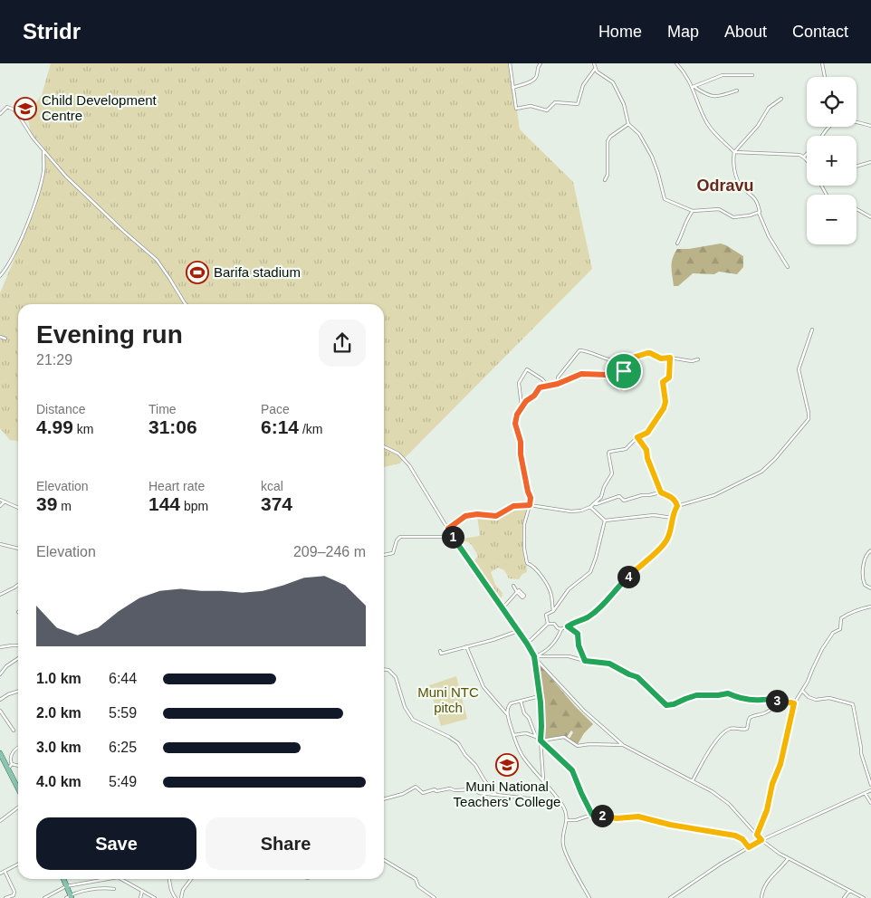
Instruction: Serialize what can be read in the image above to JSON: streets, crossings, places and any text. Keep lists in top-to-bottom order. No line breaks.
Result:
{"districts":["Odravu"],"parks":["Muni NTC pitch"],"places":{"school or university":["Child Development Centre","Muni National Teachers' College"],"sports":["Barifa stadium"]},"page":{"header":"Stridr","nav":["Home","Map","About","Contact"],"map_buttons":["+","−"],"heading":["Evening run","21:29"],"stats":[["Distance","4.99 km"],["Time","31:06"],["Pace","6:14 /km"],["Elevation","39 m"],["Heart rate","144 bpm"],["kcal","374"]],"pins":["1","4","3","2"],"chart":["Elevation","209–246 m"],"list":[{"name":"1.0 km","note":"6:44"},{"name":"2.0 km","note":"5:59"},{"name":"3.0 km","note":"6:25"},{"name":"4.0 km","note":"5:49"}],"buttons":["Save","Share"]}}
